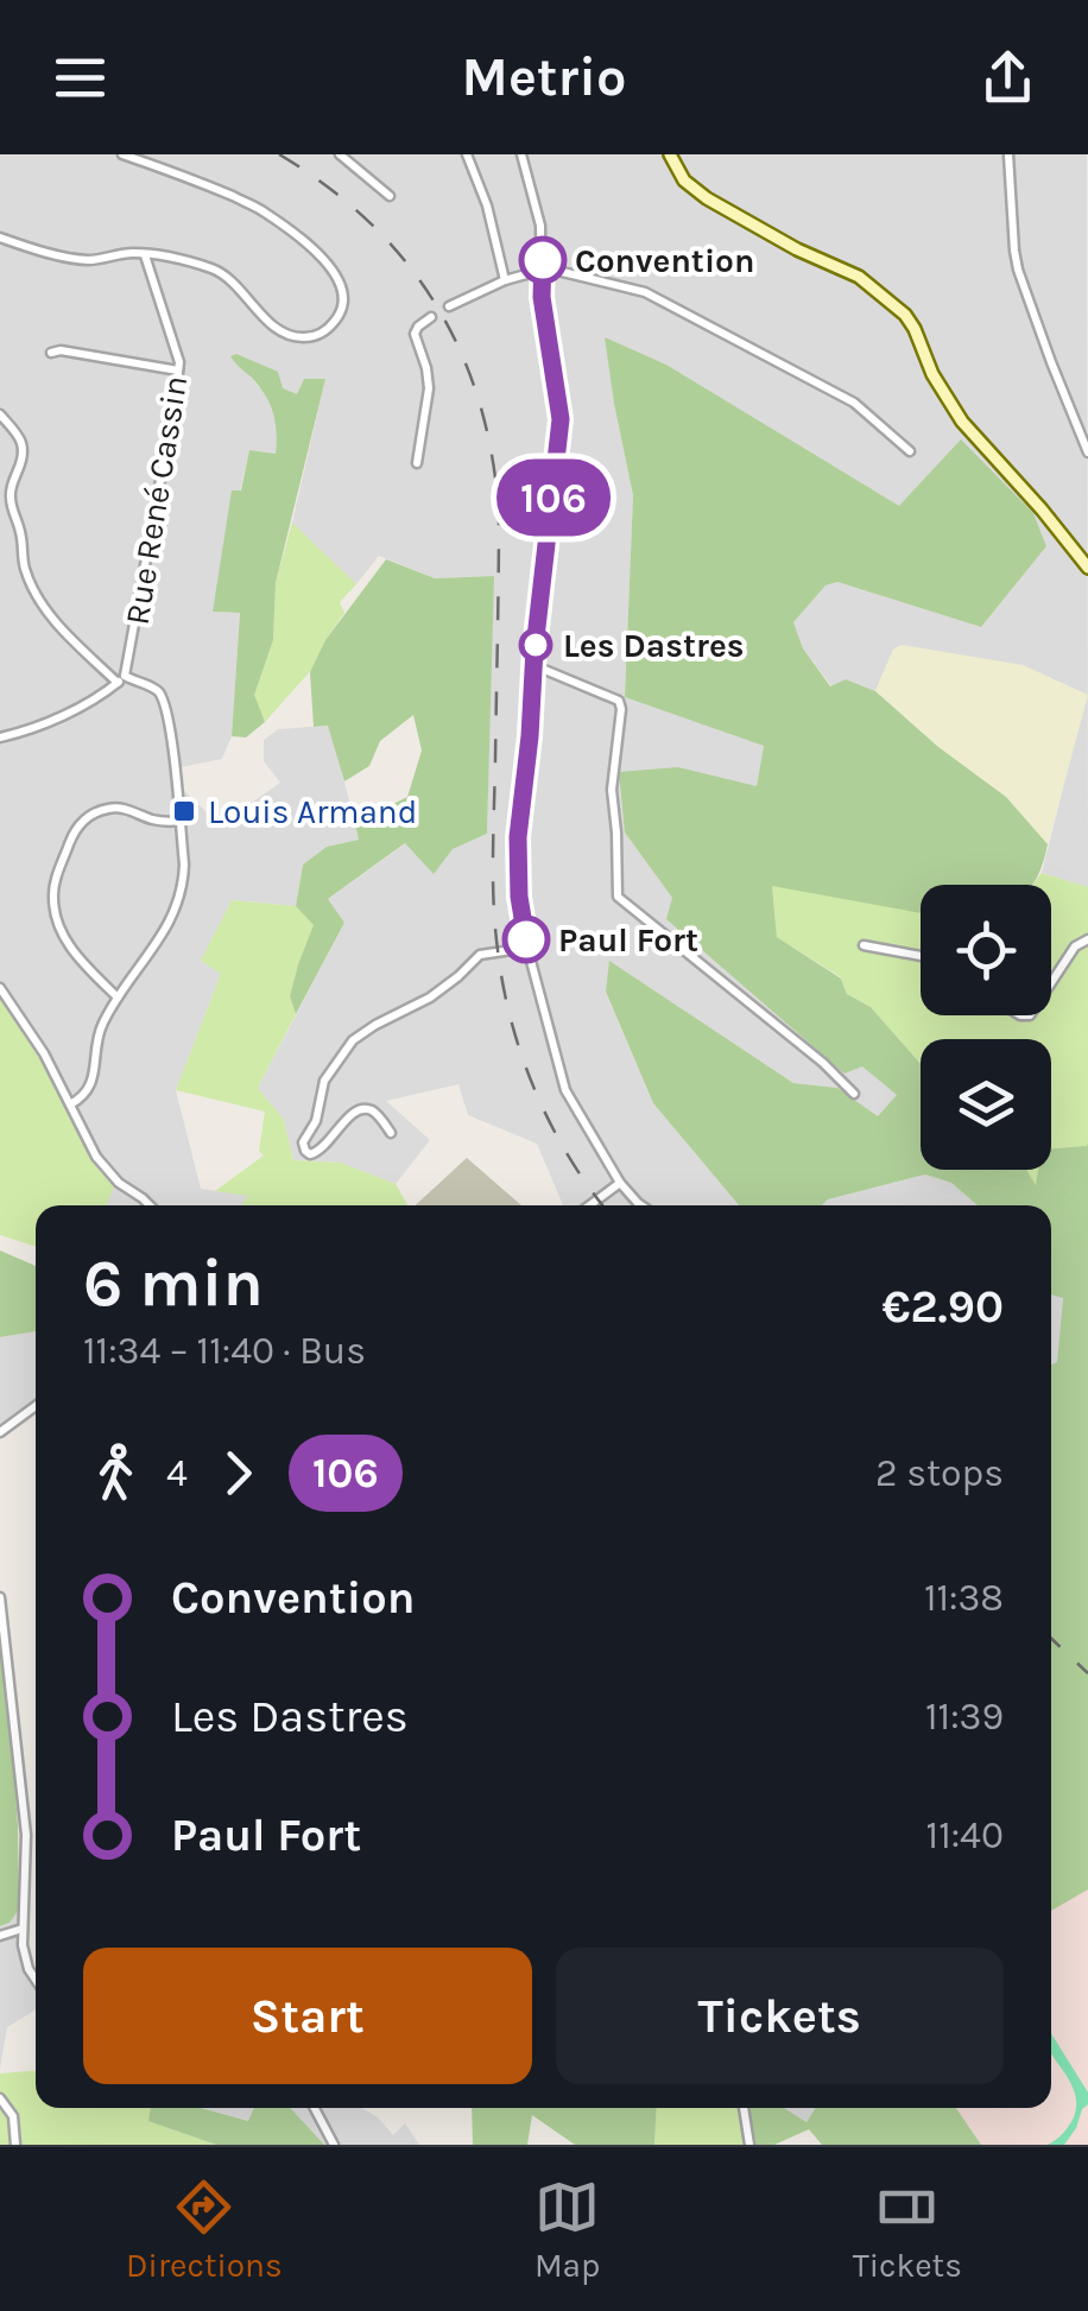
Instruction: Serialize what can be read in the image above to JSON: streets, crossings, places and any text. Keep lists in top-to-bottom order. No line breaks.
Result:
{"streets":{"street":["Rue René Cassin"]},"places":{"other":["Convention","Les Dastres","Paul Fort"],"transit":["Louis Armand"]},"lines":["bus line 106"],"page":{"header":"Metrio","on_map":"106","heading":["6 min","11:34 – 11:40 · Bus","€2.90"],"legs":["4","106","2 stops"],"list":[{"name":"Convention","value":"11:38"},{"name":"Les Dastres","value":"11:39"},{"name":"Paul Fort","value":"11:40"}],"buttons":["Start","Tickets"],"tabs":["Directions","Map","Tickets"]}}
